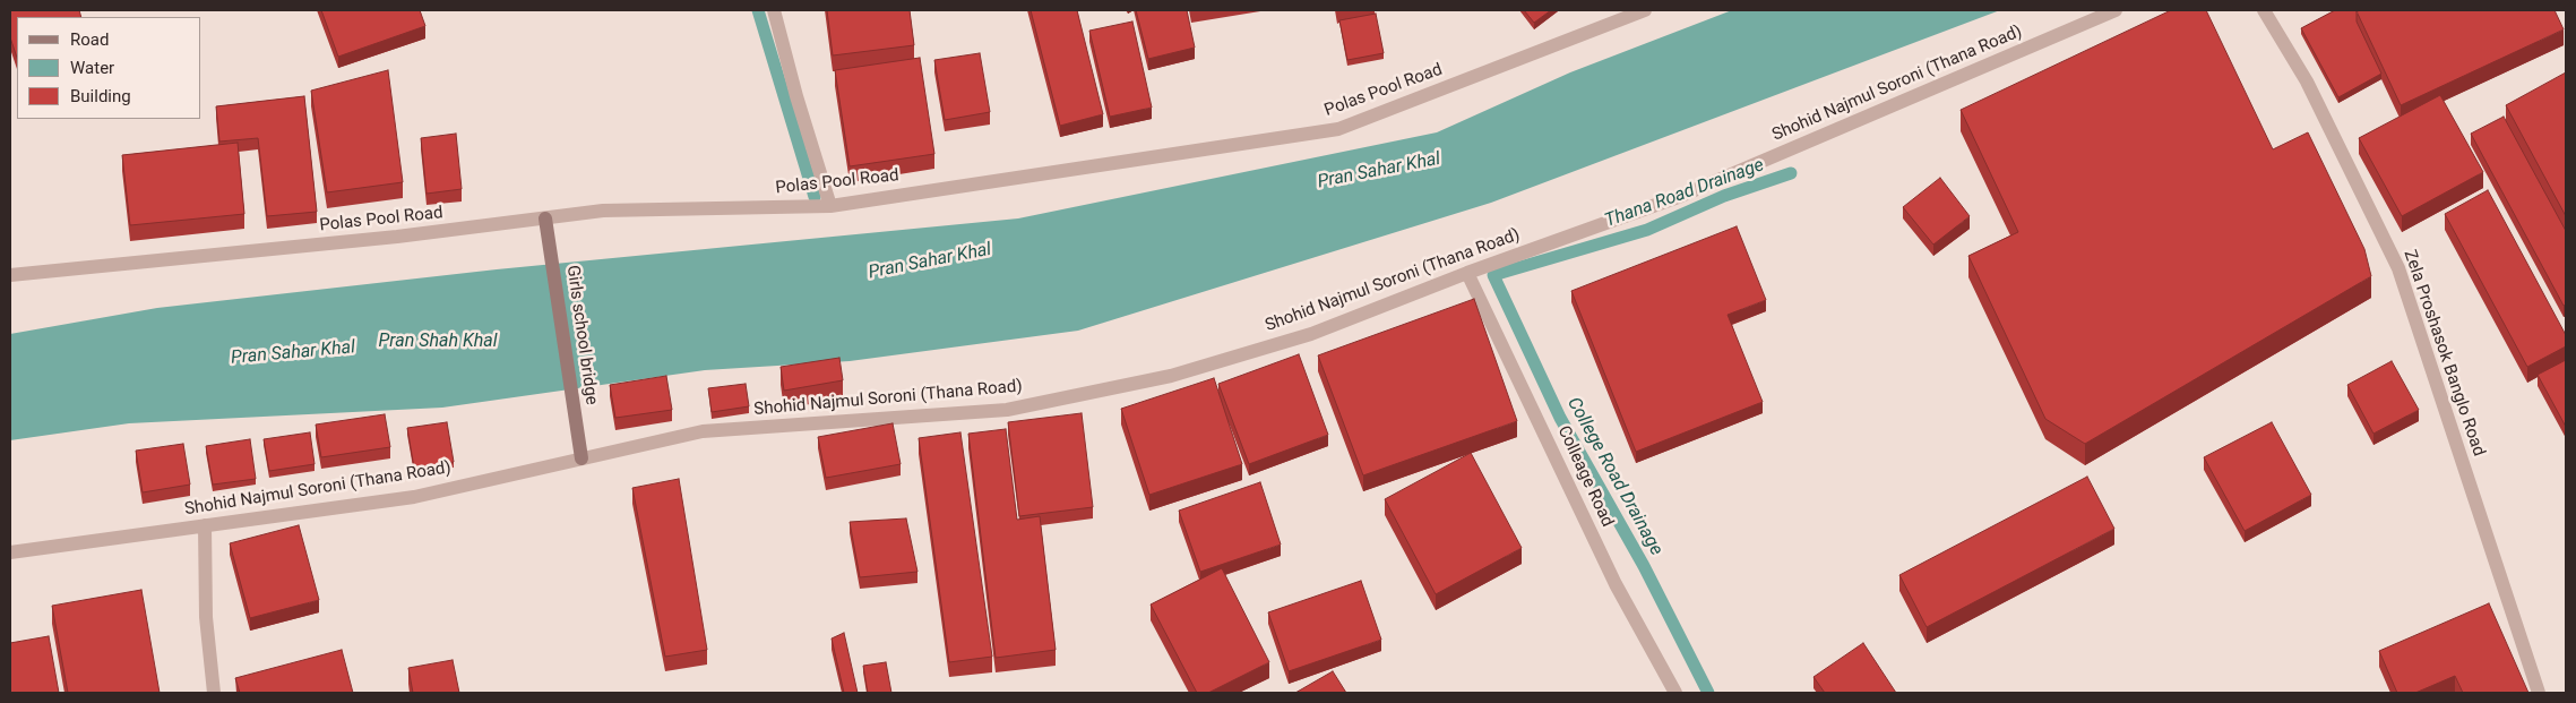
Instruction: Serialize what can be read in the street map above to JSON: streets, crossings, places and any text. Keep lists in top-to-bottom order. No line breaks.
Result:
{"streets":{"main road":["Girls school bridge"],"street":["Shohid Najmul Soroni (Thana Road)","Polas Pool Road","Zela Proshasok Banglo Road","Colleage Road"]},"crossings":[["Shohid Najmul Soroni (Thana Road)","Girls school bridge"],["Shohid Najmul Soroni (Thana Road)","Colleage Road"],["Polas Pool Road","Girls school bridge"]],"water":["Pran Sahar Khal","Thana Road Drainage","Pran Shah Khal","College Road Drainage"],"legend":["Road","Water","Building"]}
